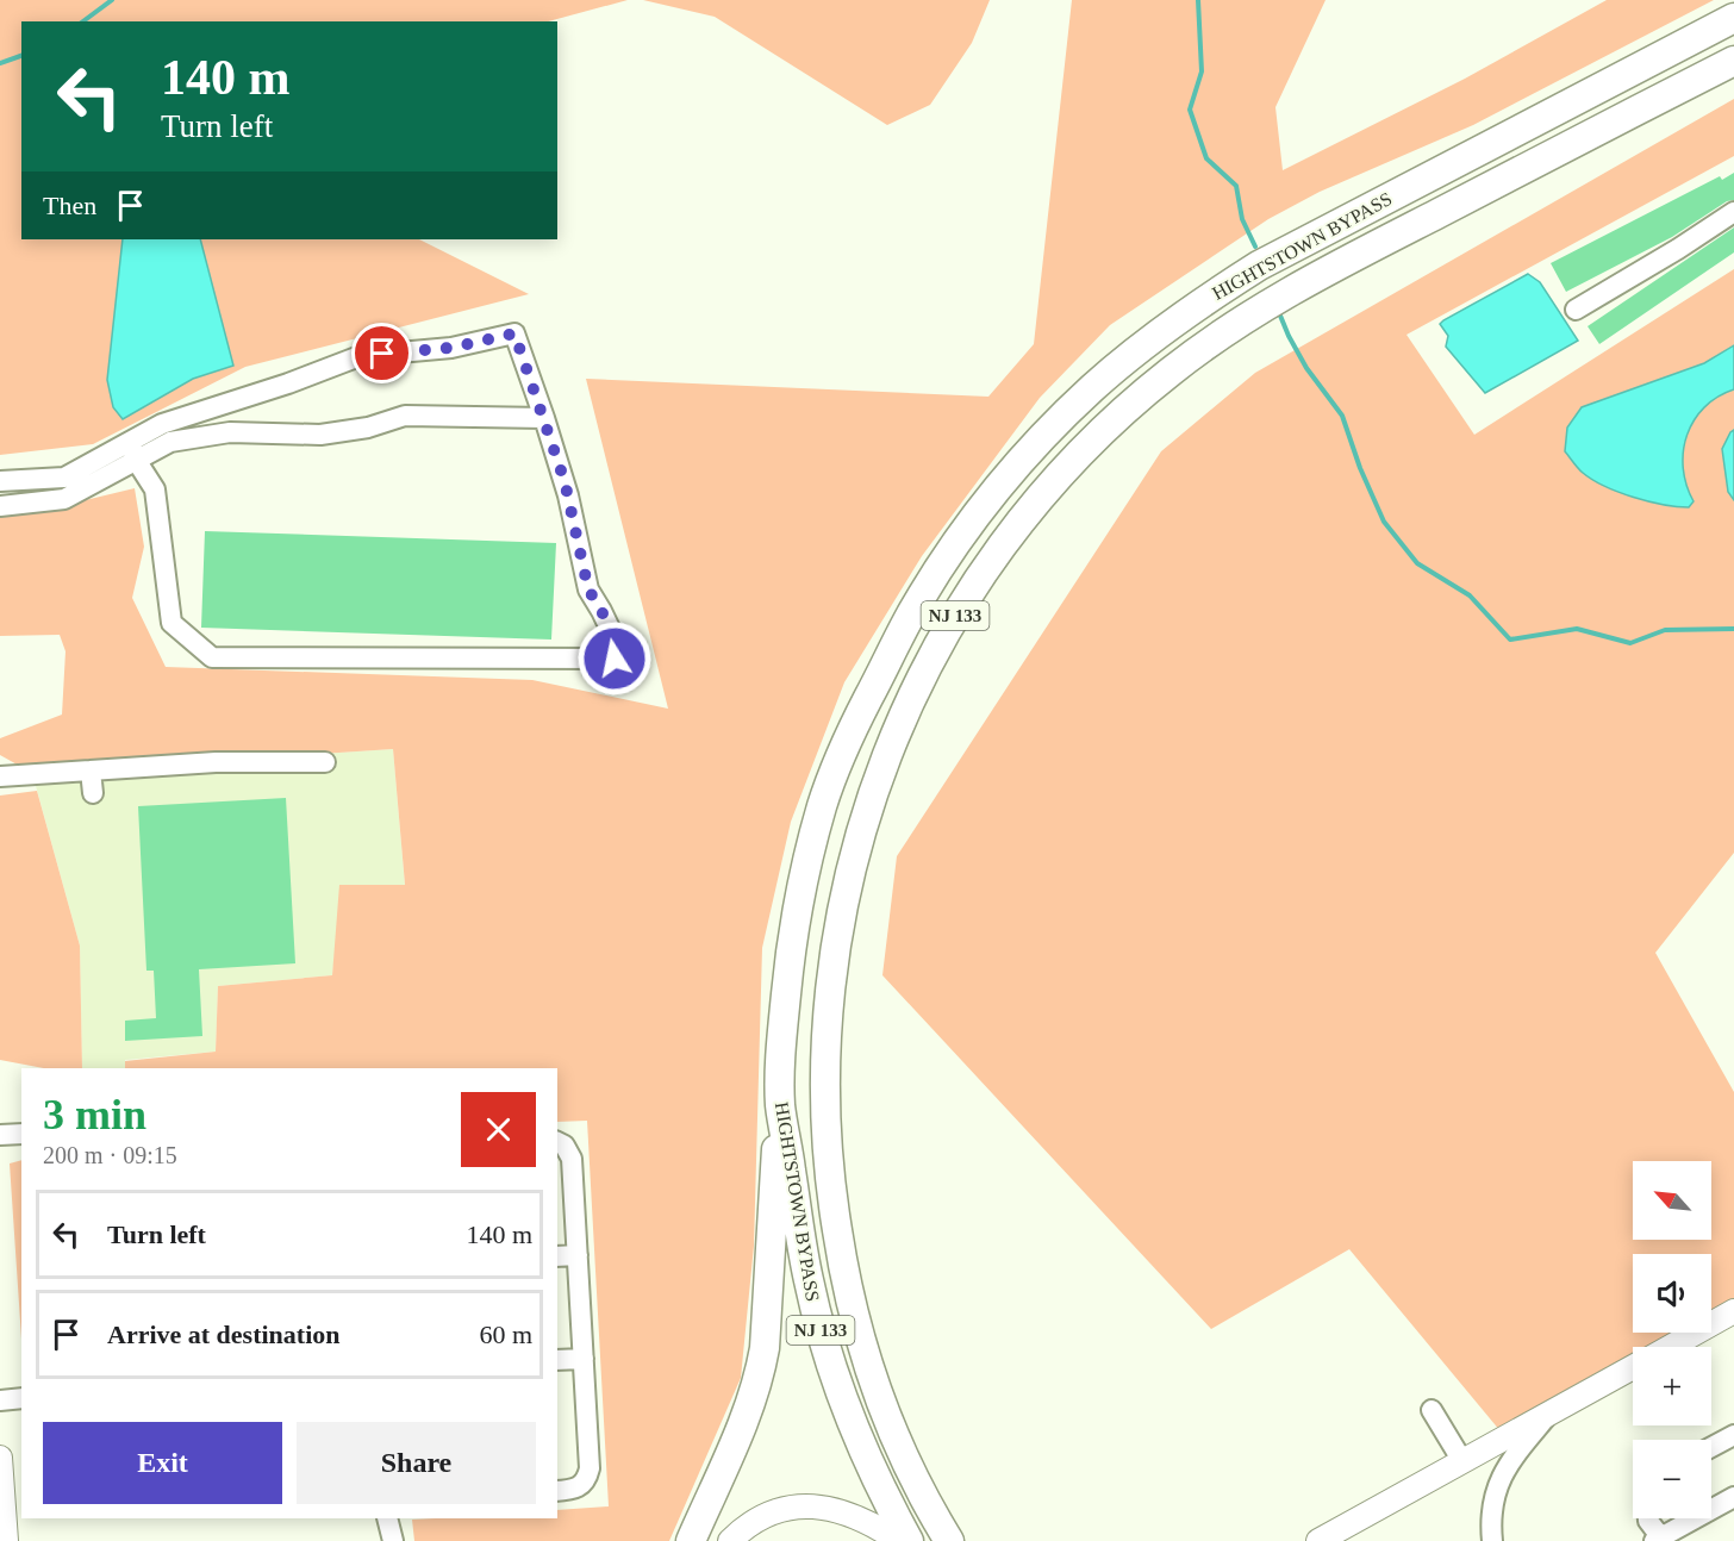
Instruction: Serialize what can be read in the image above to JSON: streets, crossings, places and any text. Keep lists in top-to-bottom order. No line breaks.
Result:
{"streets":{"highway":["HIGHTSTOWN BYPASS","NJ 133"]},"north":"top left","page":{"turn":["140 m","Turn left"],"then":"Then","heading":["3 min","200 m · 09:15"],"map_buttons":["+","−"],"list":[{"name":"Turn left","value":"140 m"},{"name":"Arrive at destination","value":"60 m"}],"buttons":["Exit","Share"]}}
